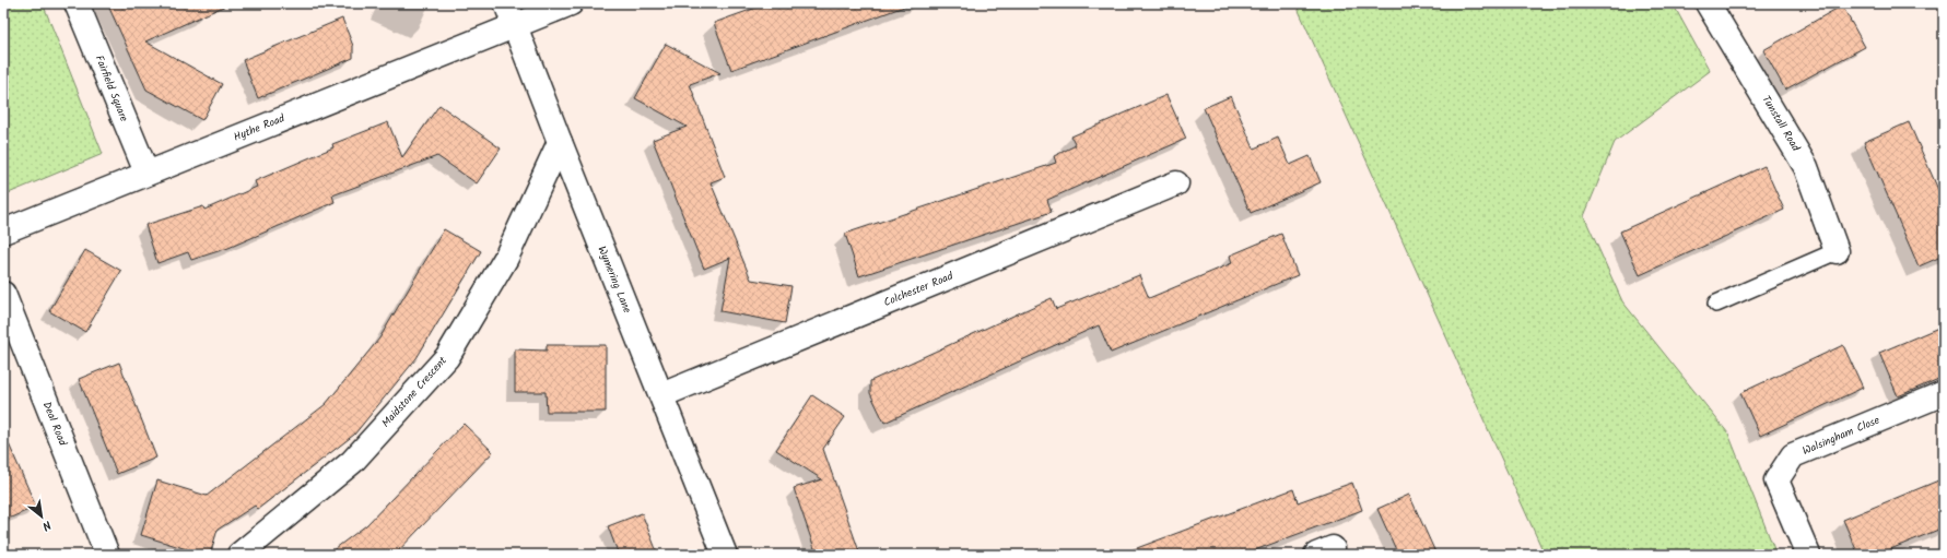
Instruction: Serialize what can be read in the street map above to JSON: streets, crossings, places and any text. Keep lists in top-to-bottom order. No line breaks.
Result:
{"streets":{"street":["Fairfield Square","Tunstall Road","Hythe Road","Wymering Lane","Colchester Road","Maidstone Crescent","Deal Road","Walsingham Close"]},"crossings":[["Fairfield Square","Hythe Road"],["Hythe Road","Wymering Lane"],["Wymering Lane","Colchester Road"],["Wymering Lane","Maidstone Crescent"]],"north":"bottom right"}
